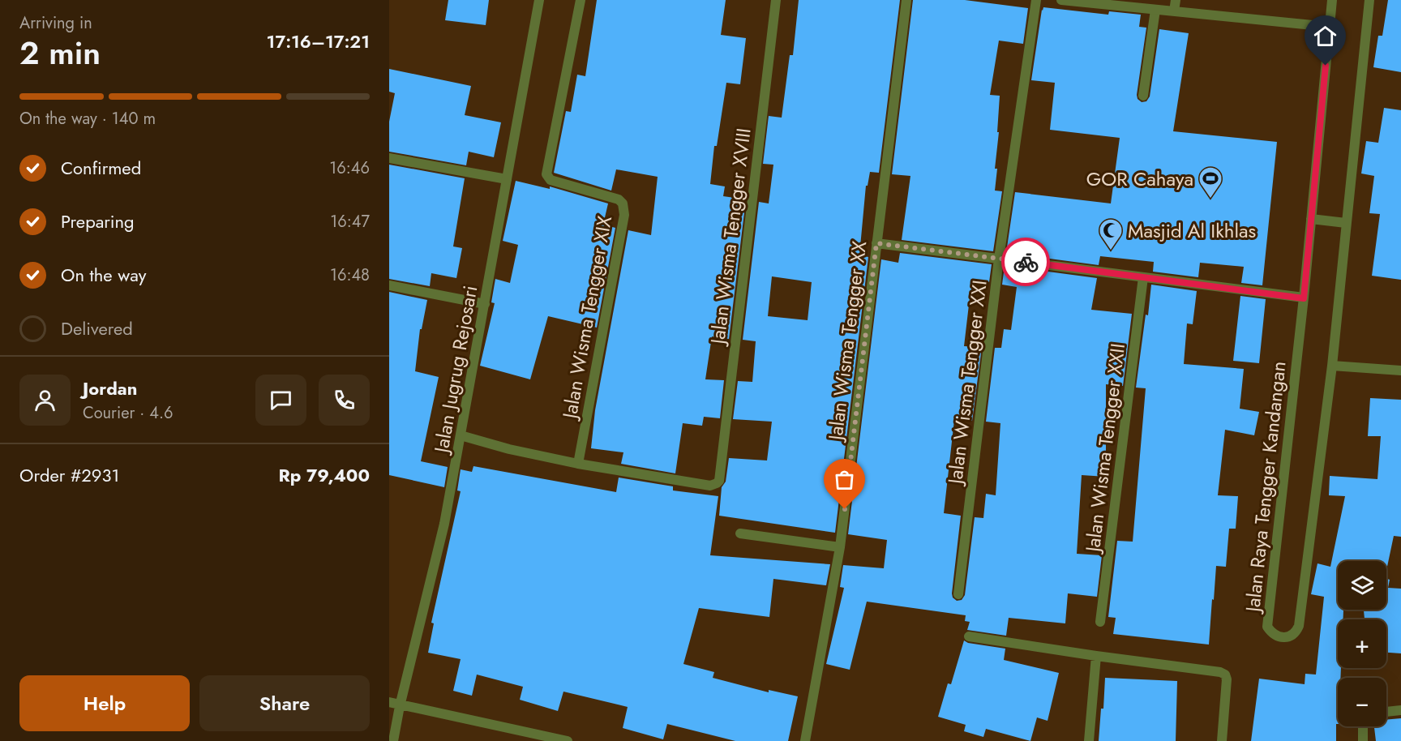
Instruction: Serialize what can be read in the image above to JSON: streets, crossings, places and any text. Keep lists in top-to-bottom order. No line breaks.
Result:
{"streets":{"street":["Jalan Wisma Tengger XVIII","Jalan Wisma Tengger XIX","Jalan Wisma Tengger XX","Jalan Jugrug Rejosari","Jalan Wisma Tengger XXI","Jalan Wisma Tengger XXII","Jalan Raya Tengger Kandangan"]},"crossings":[["Jalan Wisma Tengger XVIII","Jalan Wisma Tengger XIX"]],"places":{"sports":["GOR Cahaya"],"mosque":["Masjid Al Ikhlas"]},"page":{"heading":["2 min","Arriving in","17:16–17:21"],"panel":["Jordan","Courier · 4.6","Order #2931","Rp 79,400"],"bar":"On the way · 140 m","list":[["Confirmed","16:46"],["Preparing","16:47"],["On the way","16:48"],"Delivered"],"map_buttons":["+","−"],"buttons":["Help","Share"]}}
